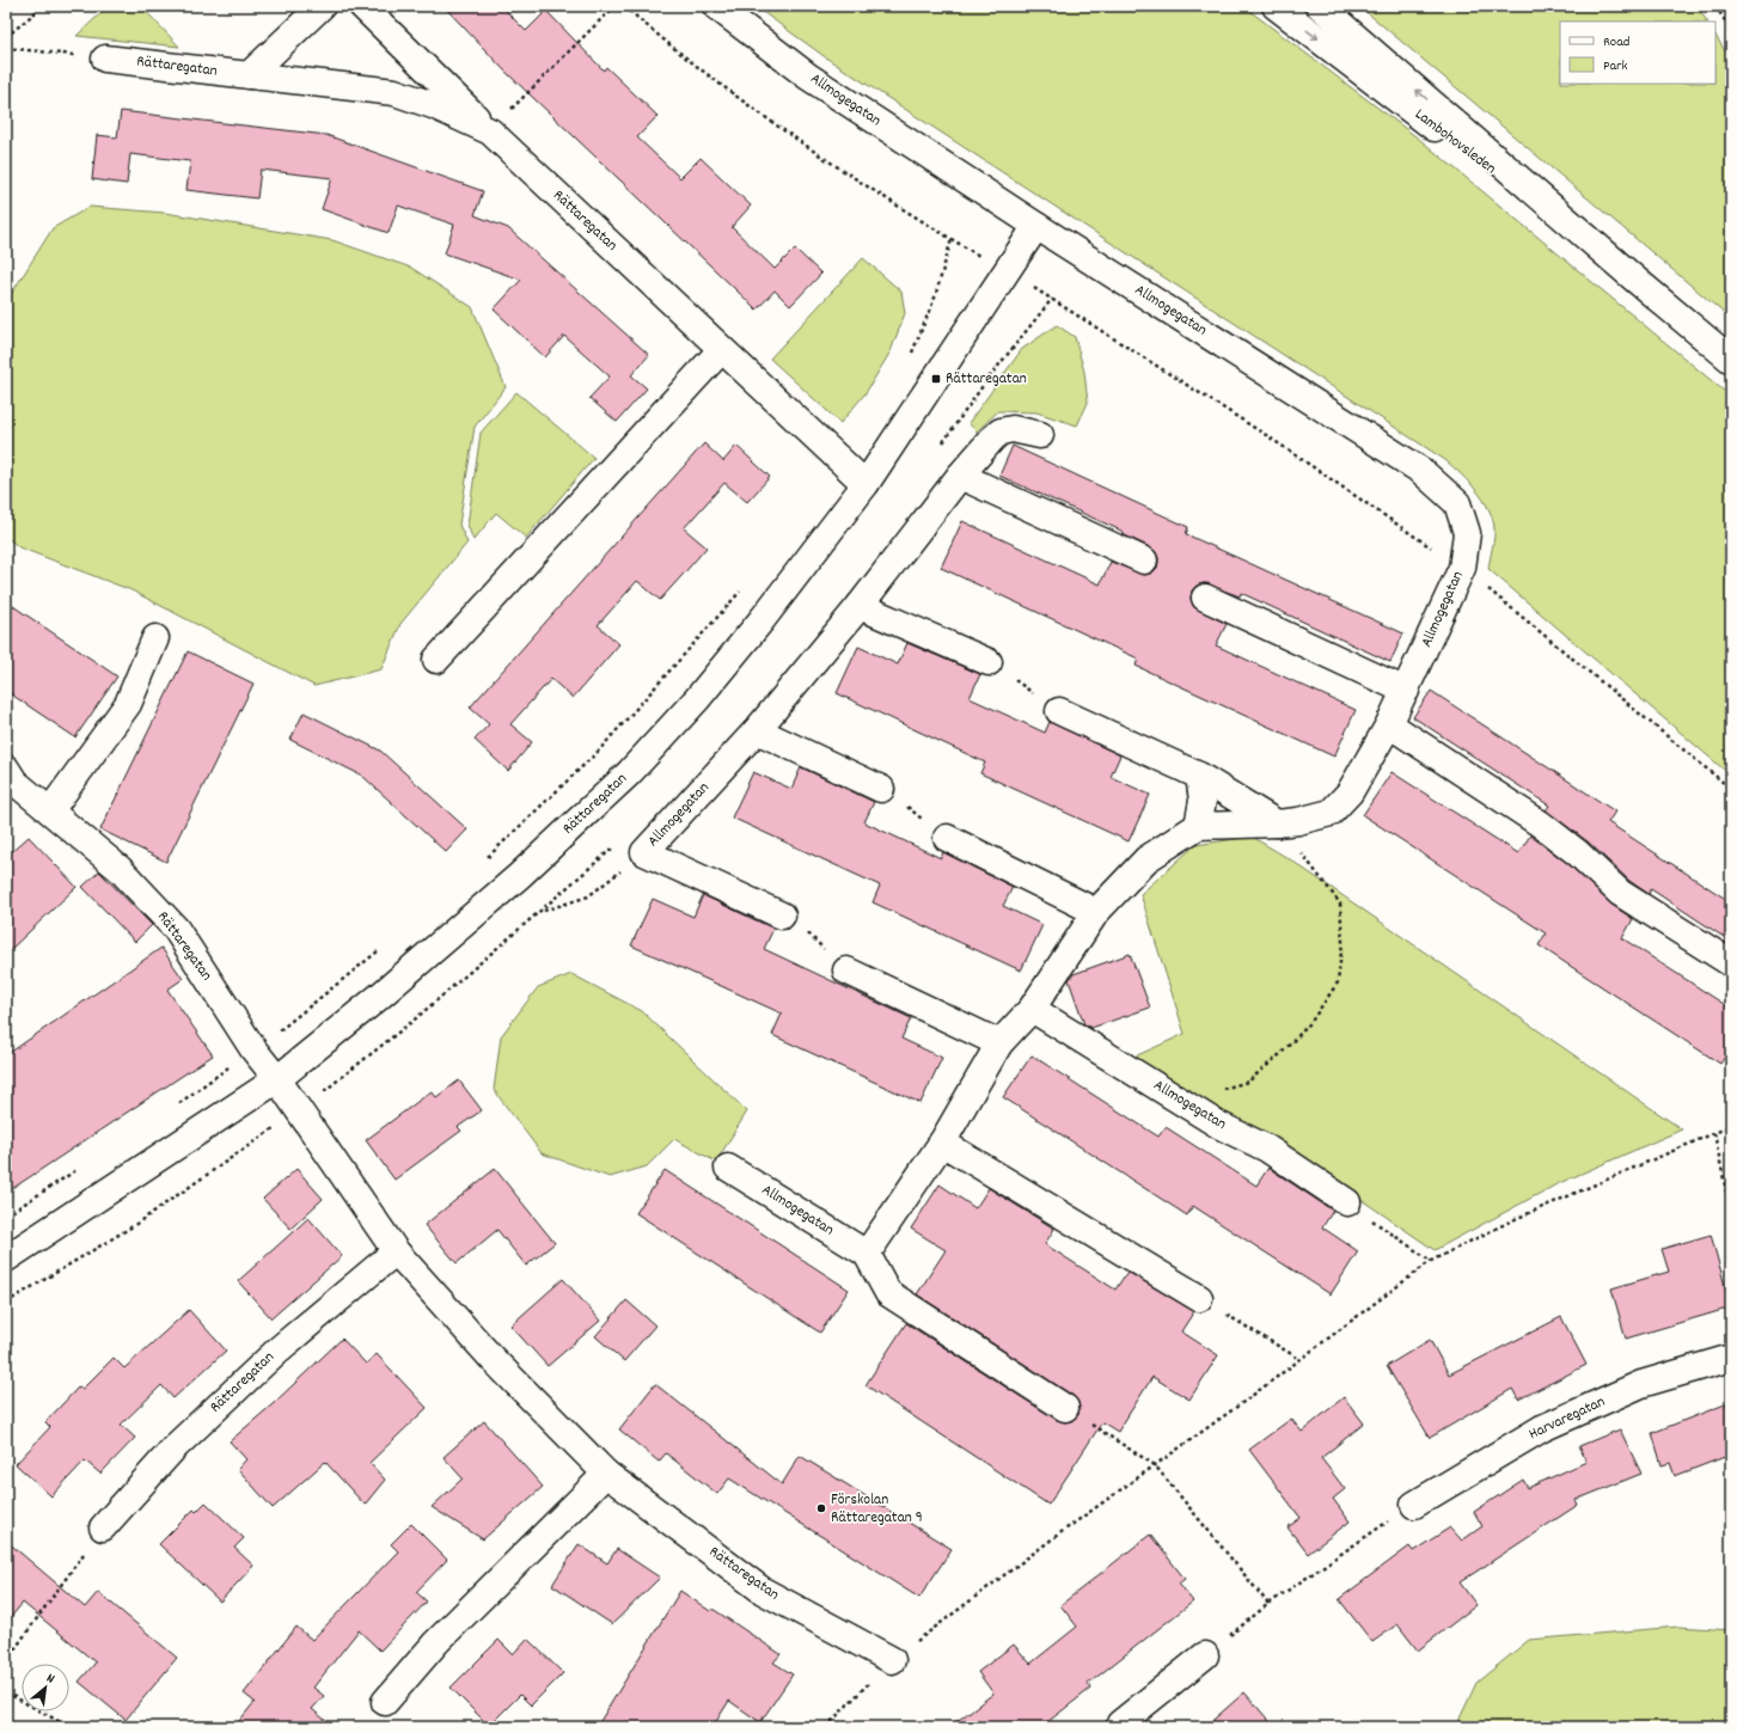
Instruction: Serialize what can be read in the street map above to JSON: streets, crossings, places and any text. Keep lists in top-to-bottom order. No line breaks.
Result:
{"streets":{"street":["Rättaregatan","Allmogegatan","Lambohovsleden","Harvaregatan"]},"crossings":[["Rättaregatan","Allmogegatan"]],"places":{"transit":["Rättaregatan"],"other":["Förskolan Rättaregatan 9"]},"legend":["Road","Park"],"north":"top right"}
